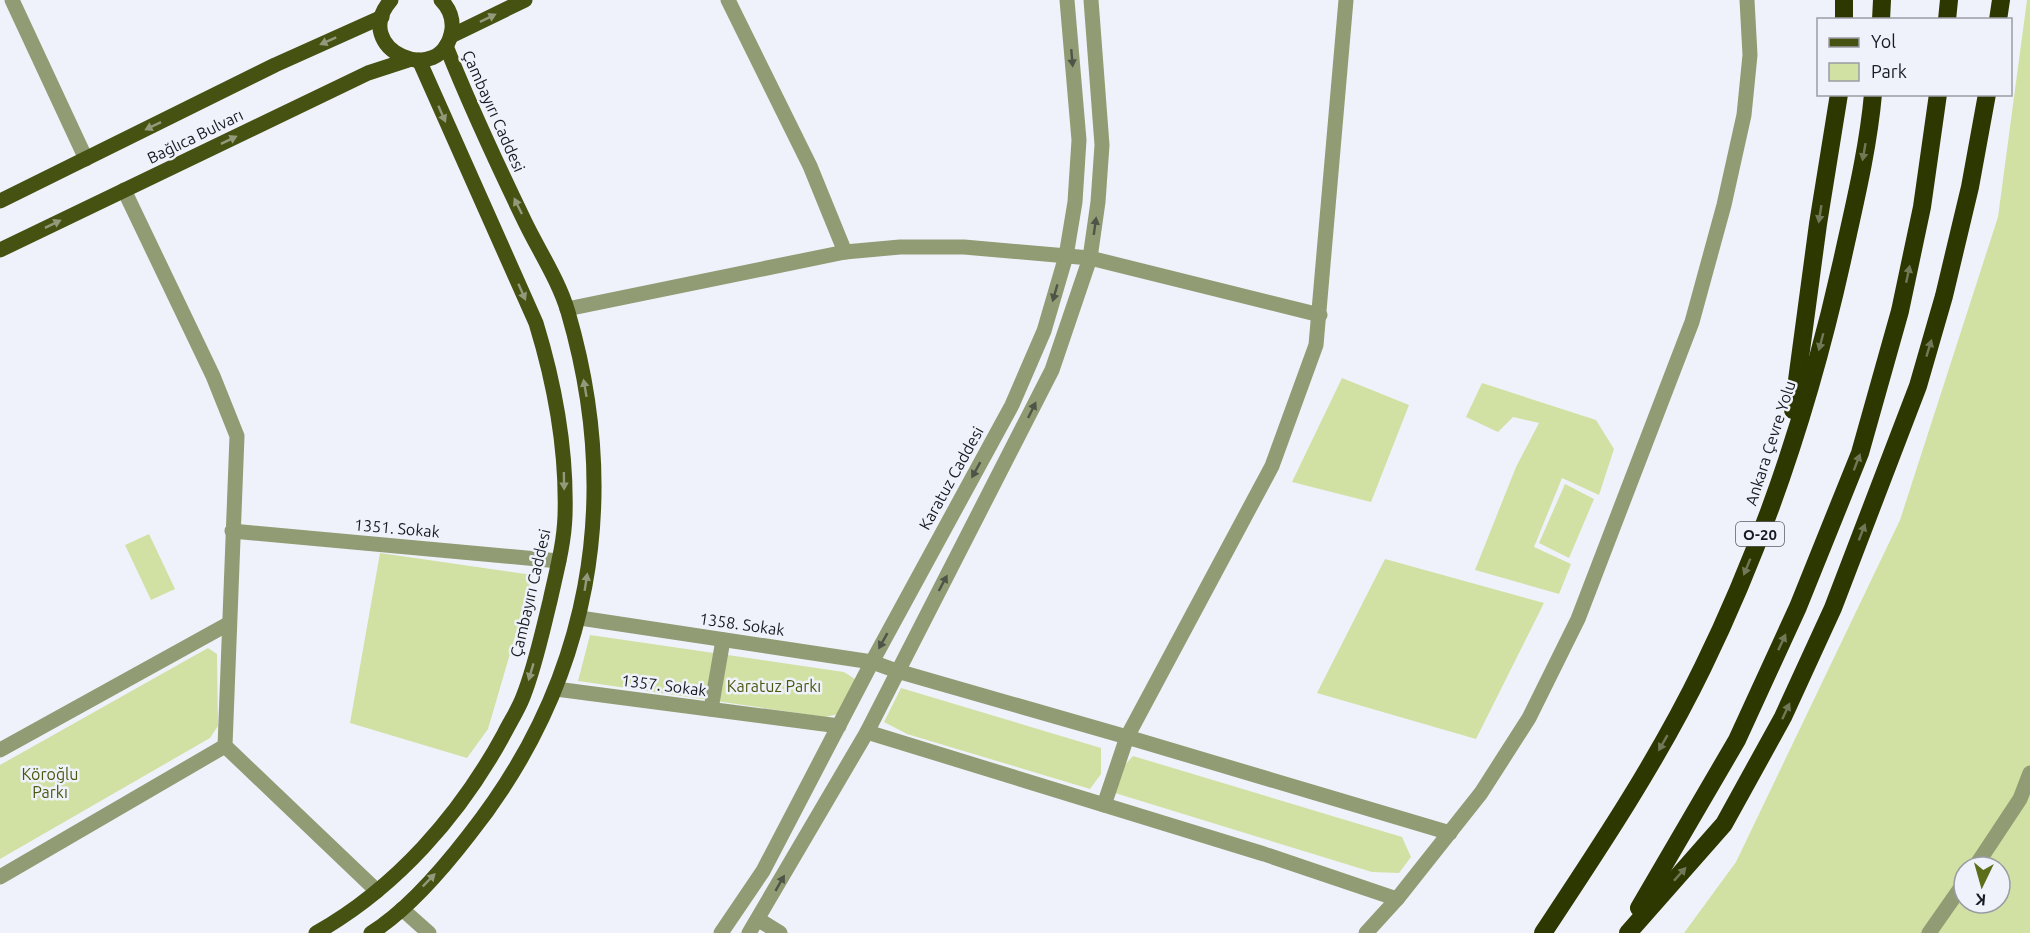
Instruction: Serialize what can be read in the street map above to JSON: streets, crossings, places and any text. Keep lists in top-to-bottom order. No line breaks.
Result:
{"streets":{"highway":["Ankara Çevre Yolu","O-20"],"main road":["Çambayırı Caddesi","Bağlıca Bulvarı"],"street":["Karatuz Caddesi","1351. Sokak","1358. Sokak","1357. Sokak"]},"crossings":[["Çambayırı Caddesi","Bağlıca Bulvarı"],["Çambayırı Caddesi","1351. Sokak"],["Çambayırı Caddesi","1358. Sokak"],["Çambayırı Caddesi","1357. Sokak"],["Karatuz Caddesi","1358. Sokak"],["Karatuz Caddesi","1357. Sokak"]],"parks":["Karatuz Parkı","Köroğlu Parkı"],"legend":["Yol","Park"],"north":"bottom"}
